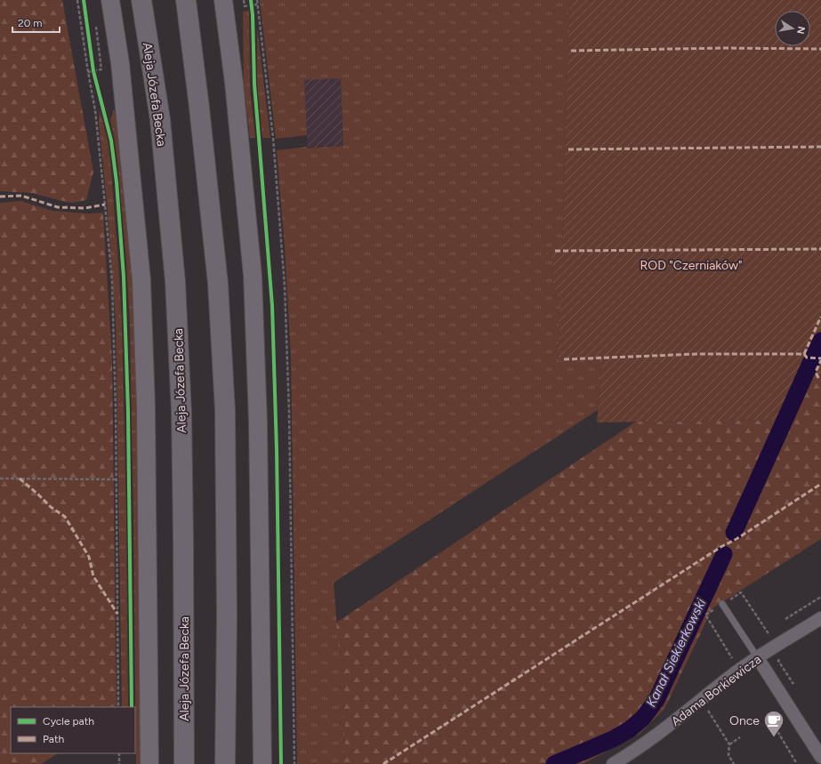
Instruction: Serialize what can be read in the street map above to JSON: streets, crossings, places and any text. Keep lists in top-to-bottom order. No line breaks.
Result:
{"streets":{"main road":["Aleja Józefa Becka"],"street":["Adama Borkiewicza"]},"water":["Kanał Siekierkowski"],"parks":["ROD \"Czerniaków\""],"places":{"cafe":["Once"]},"legend":["Cycle path","Path"],"scale_bar":"20 m","north":"right"}
